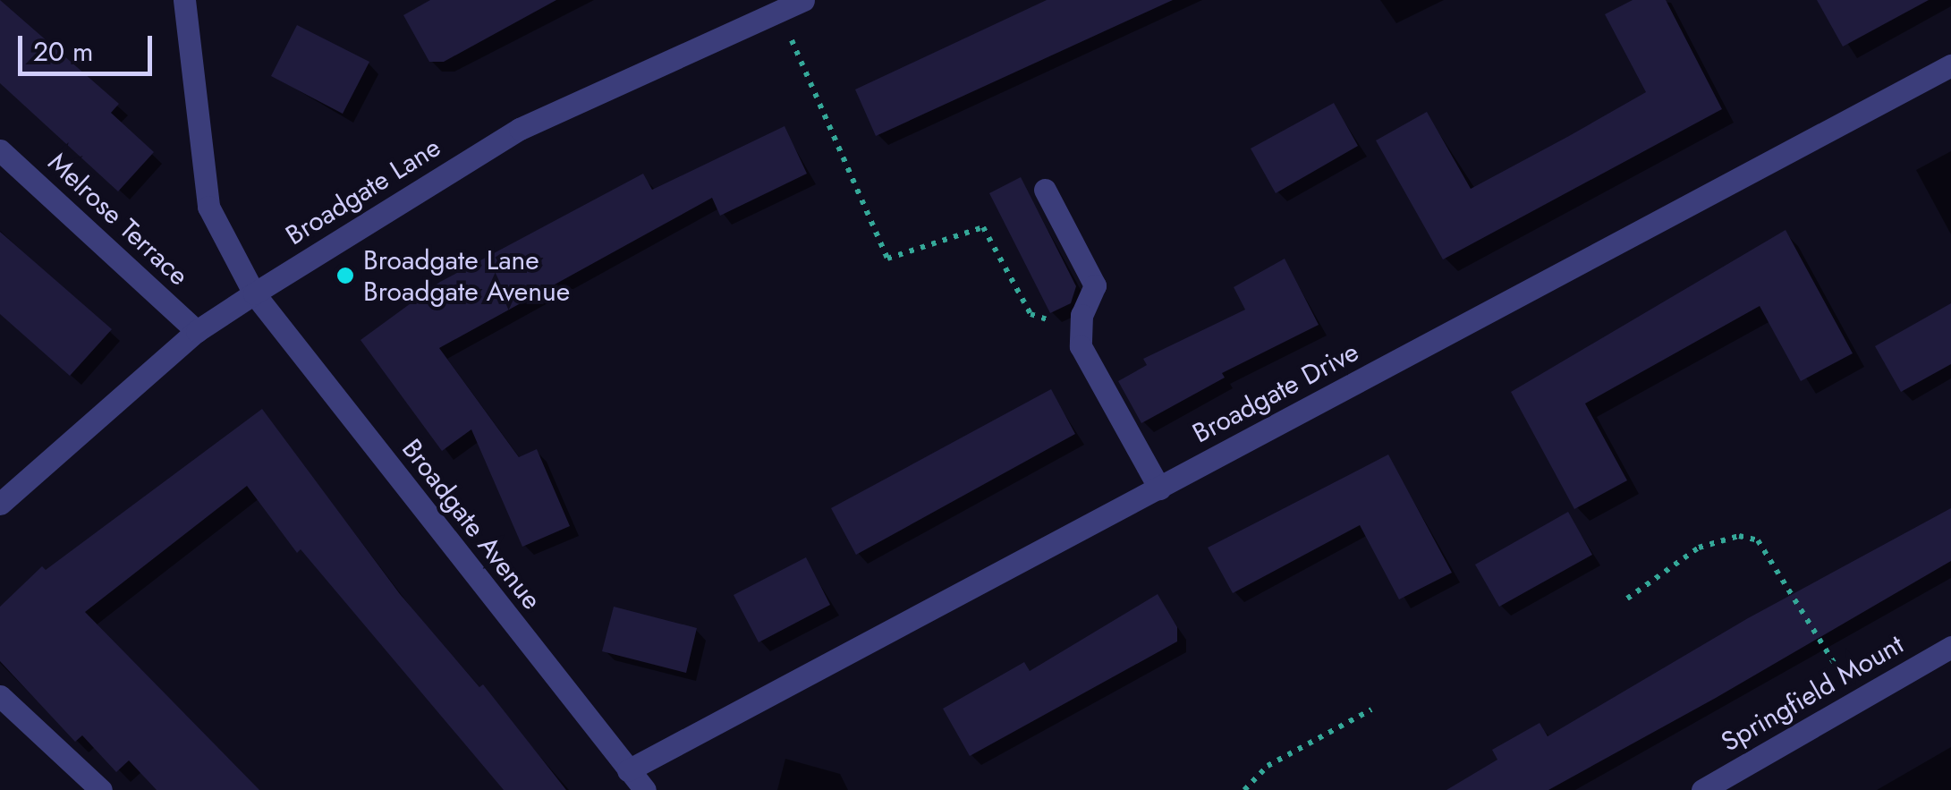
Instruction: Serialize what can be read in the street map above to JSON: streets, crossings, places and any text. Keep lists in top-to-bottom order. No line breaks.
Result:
{"streets":{"street":["Broadgate Lane","Melrose Terrace","Broadgate Drive","Broadgate Avenue","Springfield Mount"]},"crossings":[["Broadgate Lane","Melrose Terrace"],["Broadgate Lane","Broadgate Avenue"],["Broadgate Drive","Broadgate Avenue"]],"places":["Broadgate Lane Broadgate Avenue"],"scale_bar":"20 m"}
